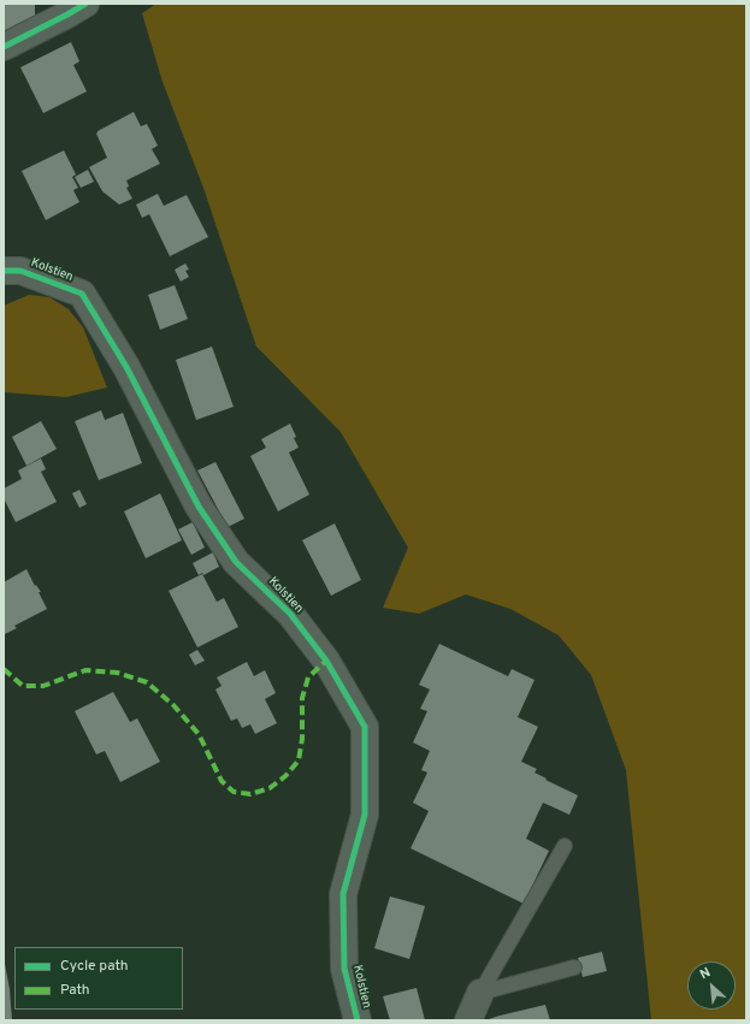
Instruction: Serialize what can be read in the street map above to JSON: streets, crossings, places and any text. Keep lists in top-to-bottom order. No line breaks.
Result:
{"streets":{"street":["Kolstien"]},"legend":["Cycle path","Path"],"north":"top left"}
